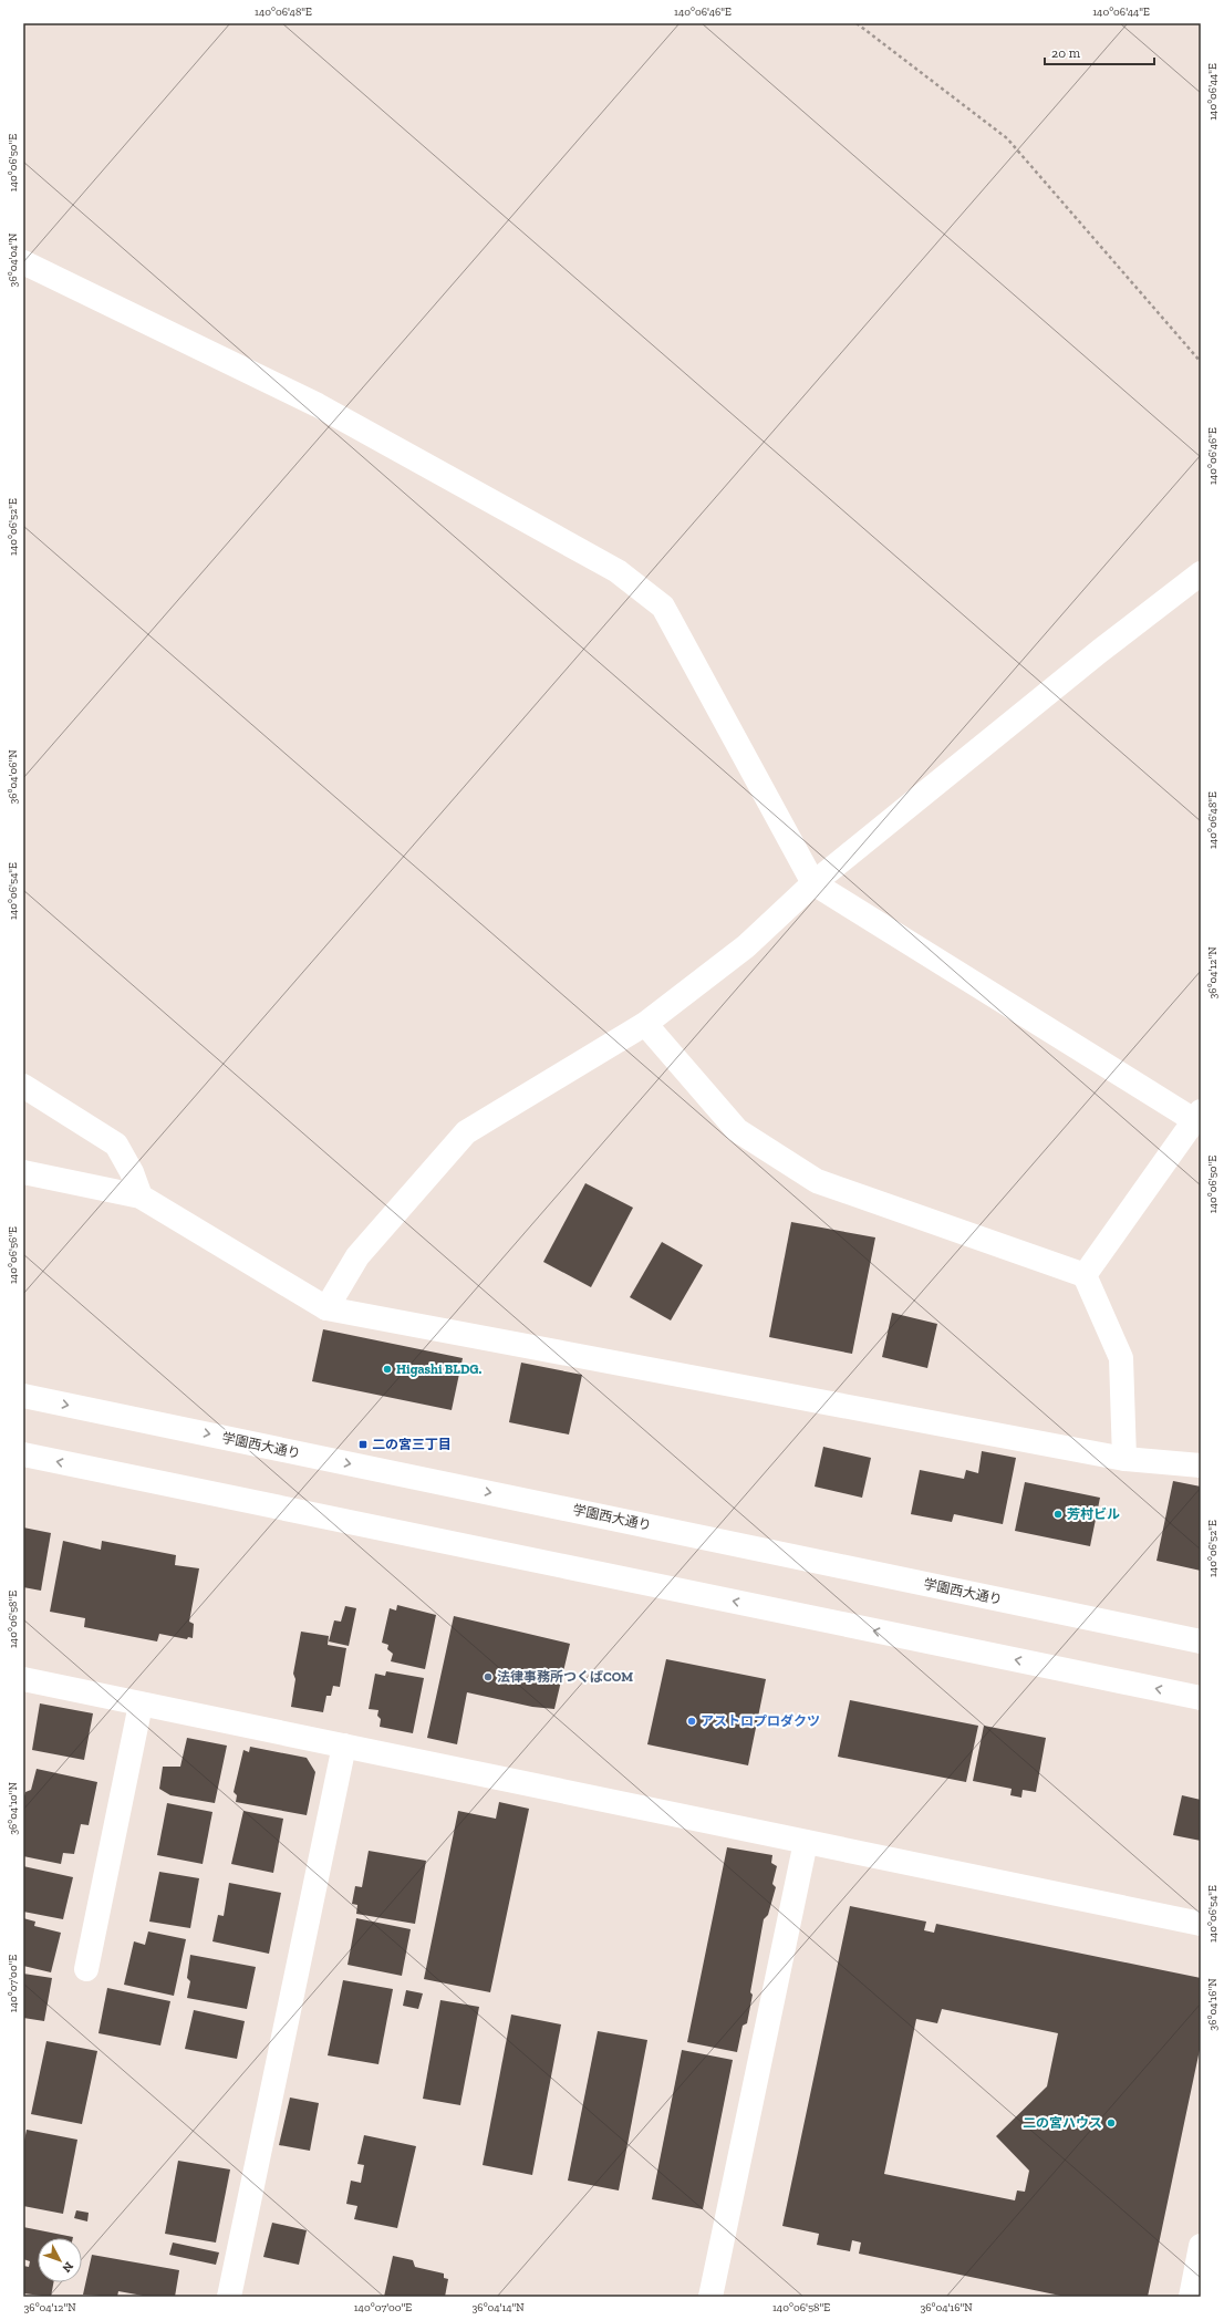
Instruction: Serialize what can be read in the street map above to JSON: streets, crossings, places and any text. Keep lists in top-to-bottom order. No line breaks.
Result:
{"streets":{"street":["学園西大通り"]},"places":{"other":["Higashi BLDG.","芳村ビル","法律事務所つくばCOM","アストロプロダクツ","二の宮ハウス"],"transit":["二の宮三丁目"]},"scale_bar":"20 m","north":"bottom right","coordinates":["140°06'48\"E","140°06'46\"E","140°06'44\"E","140°06'50\"E","36°04'04\"N","140°06'52\"E","36°04'06\"N","140°06'54\"E","36°04'12\"N","140°06'56\"E","140°06'58\"E","36°04'10\"N","140°07'00\"E","36°04'16\"N","36°04'14\"N"]}
